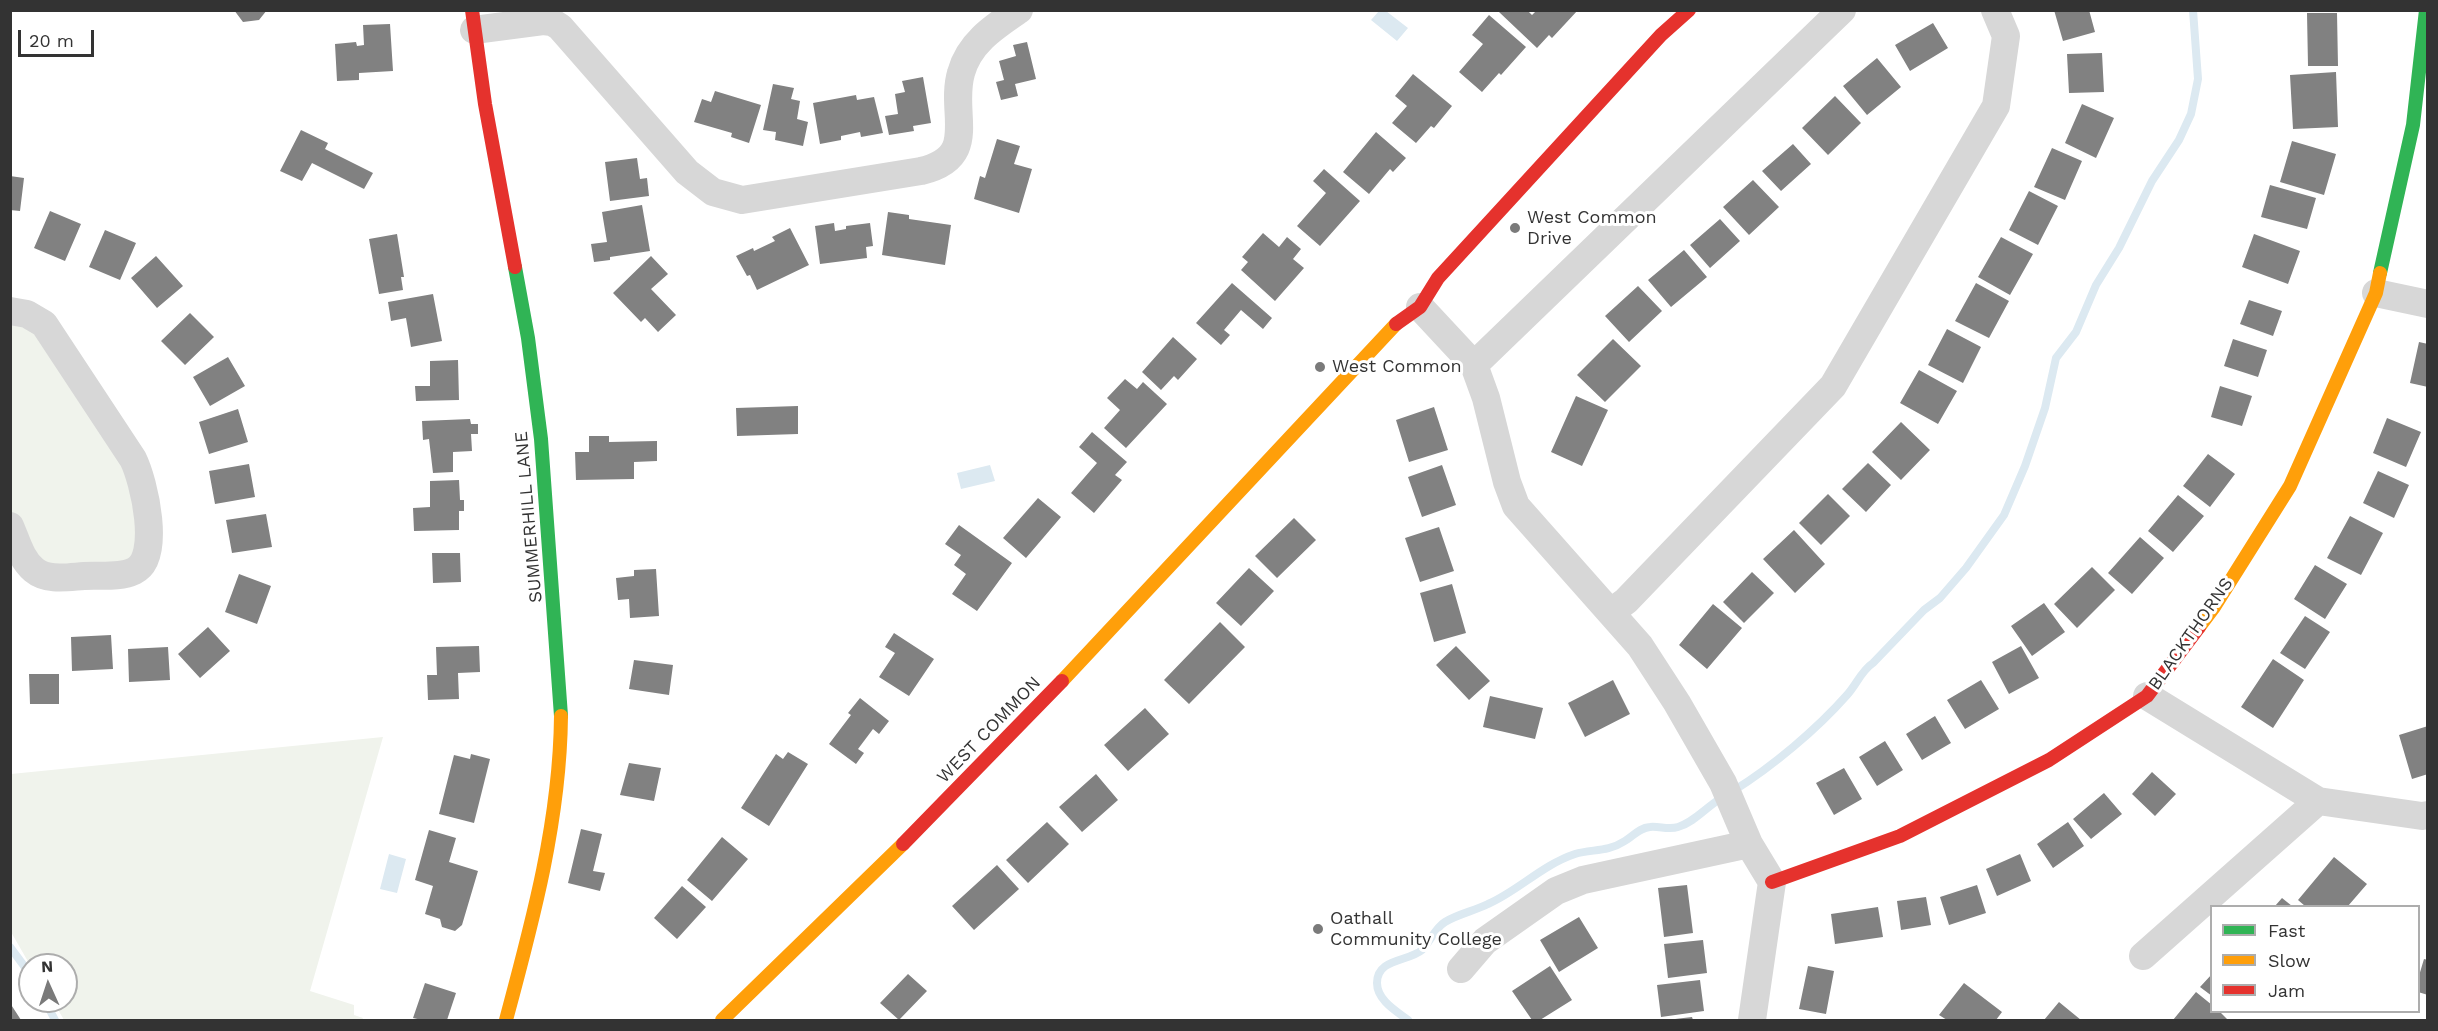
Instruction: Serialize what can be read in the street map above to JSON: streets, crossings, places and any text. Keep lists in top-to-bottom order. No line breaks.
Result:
{"streets":{"street":["SUMMERHILL LANE","BLACKTHORNS","WEST COMMON"]},"places":["West Common Drive","West Common","Oathall Community College"],"legend":["Fast","Slow","Jam"],"scale_bar":"20 m","north":"top"}
